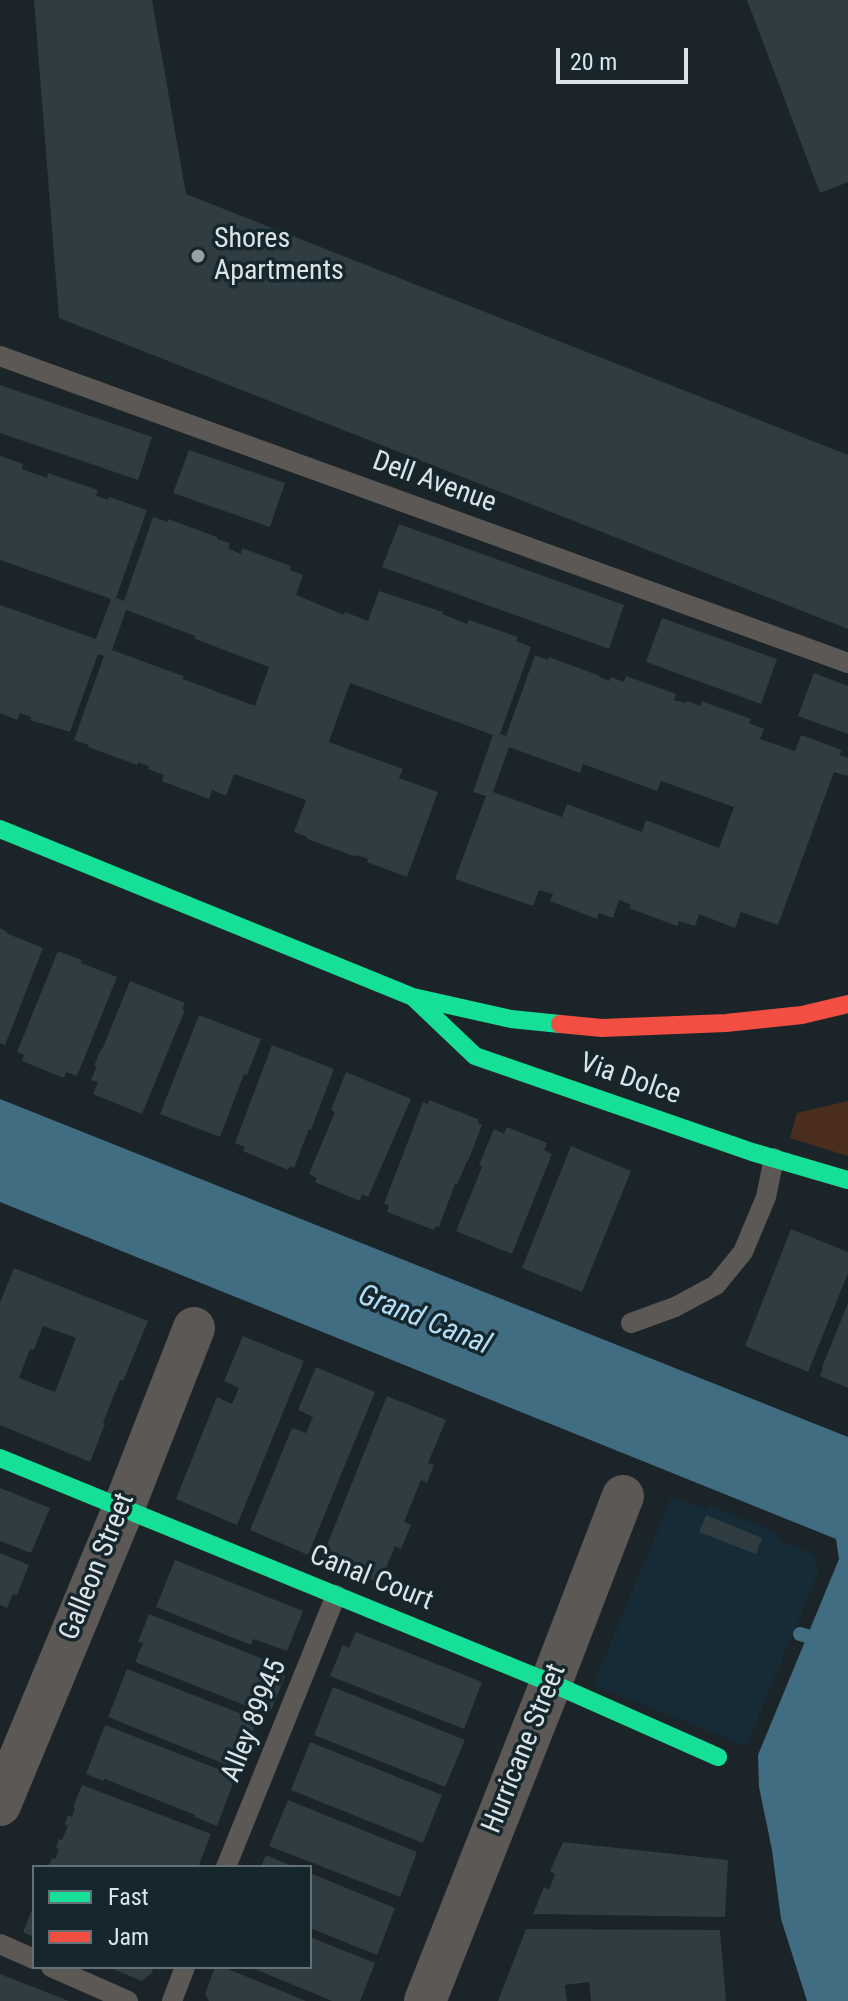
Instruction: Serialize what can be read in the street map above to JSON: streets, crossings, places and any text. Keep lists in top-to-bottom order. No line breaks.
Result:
{"streets":{"street":["Via Dolce","Galleon Street","Canal Court","Hurricane Street"],"lane":["Dell Avenue","Alley 89945"]},"crossings":[["Galleon Street","Canal Court"],["Canal Court","Alley 89945"],["Canal Court","Hurricane Street"]],"water":["Grand Canal"],"places":["Shores Apartments"],"legend":["Fast","Jam"],"scale_bar":"20 m"}
